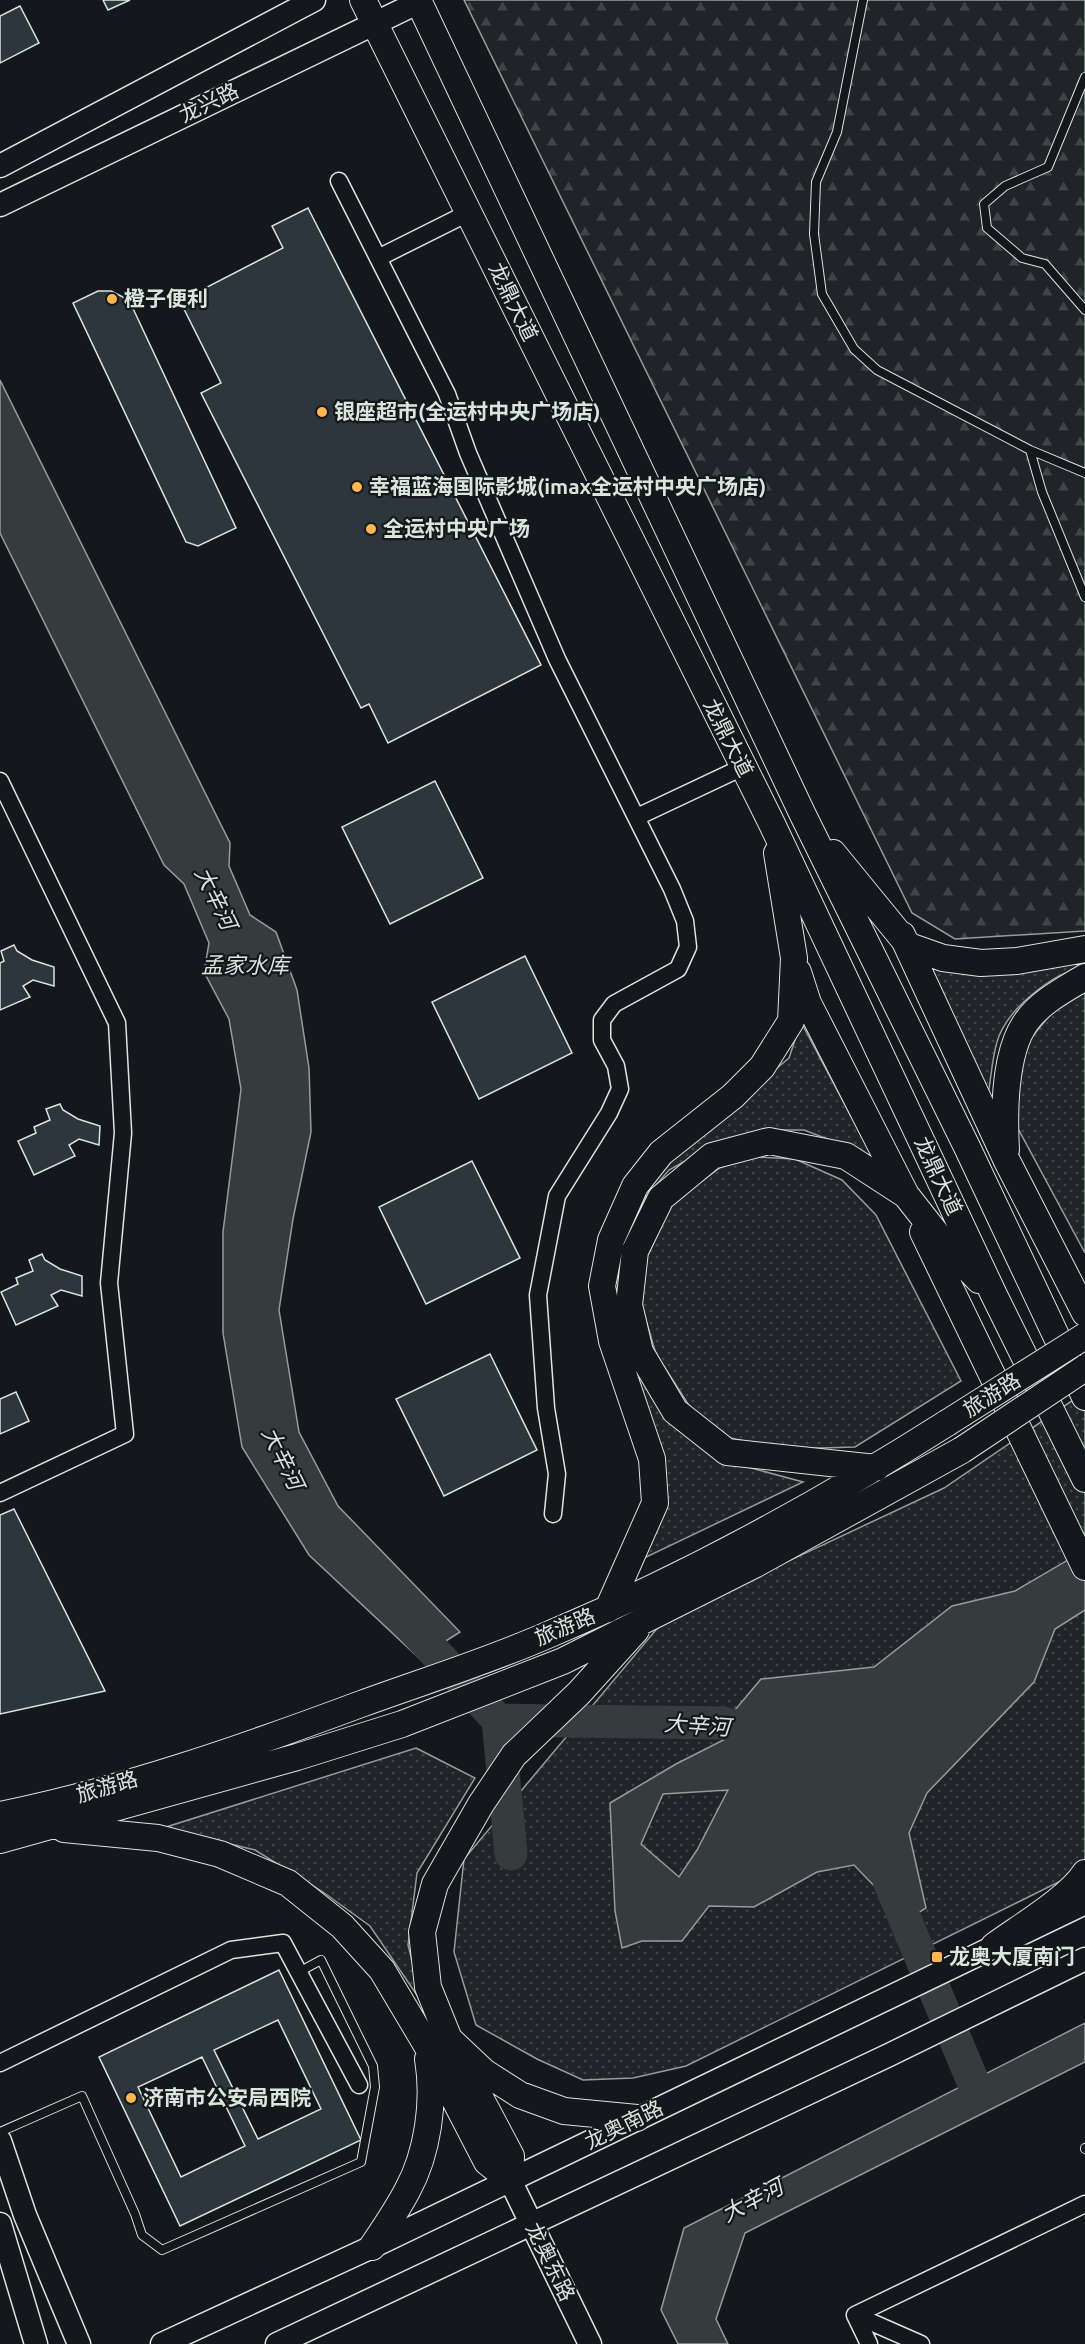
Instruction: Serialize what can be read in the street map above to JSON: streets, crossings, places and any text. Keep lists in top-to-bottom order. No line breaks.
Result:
{"streets":{"main road":["龙兴路","龙鼎大道","旅游路","龙奥南路","龙奥东路"]},"crossings":[["龙兴路","龙鼎大道"],["龙奥南路","龙奥东路"]],"water":["大辛河","孟家水库"],"places":{"other":["橙子便利","银座超市(全运村中央广场店)","幸福蓝海国际影城(imax全运村中央广场店)","全运村中央广场","济南市公安局西院"],"transit":["龙奥大厦南门"]}}
